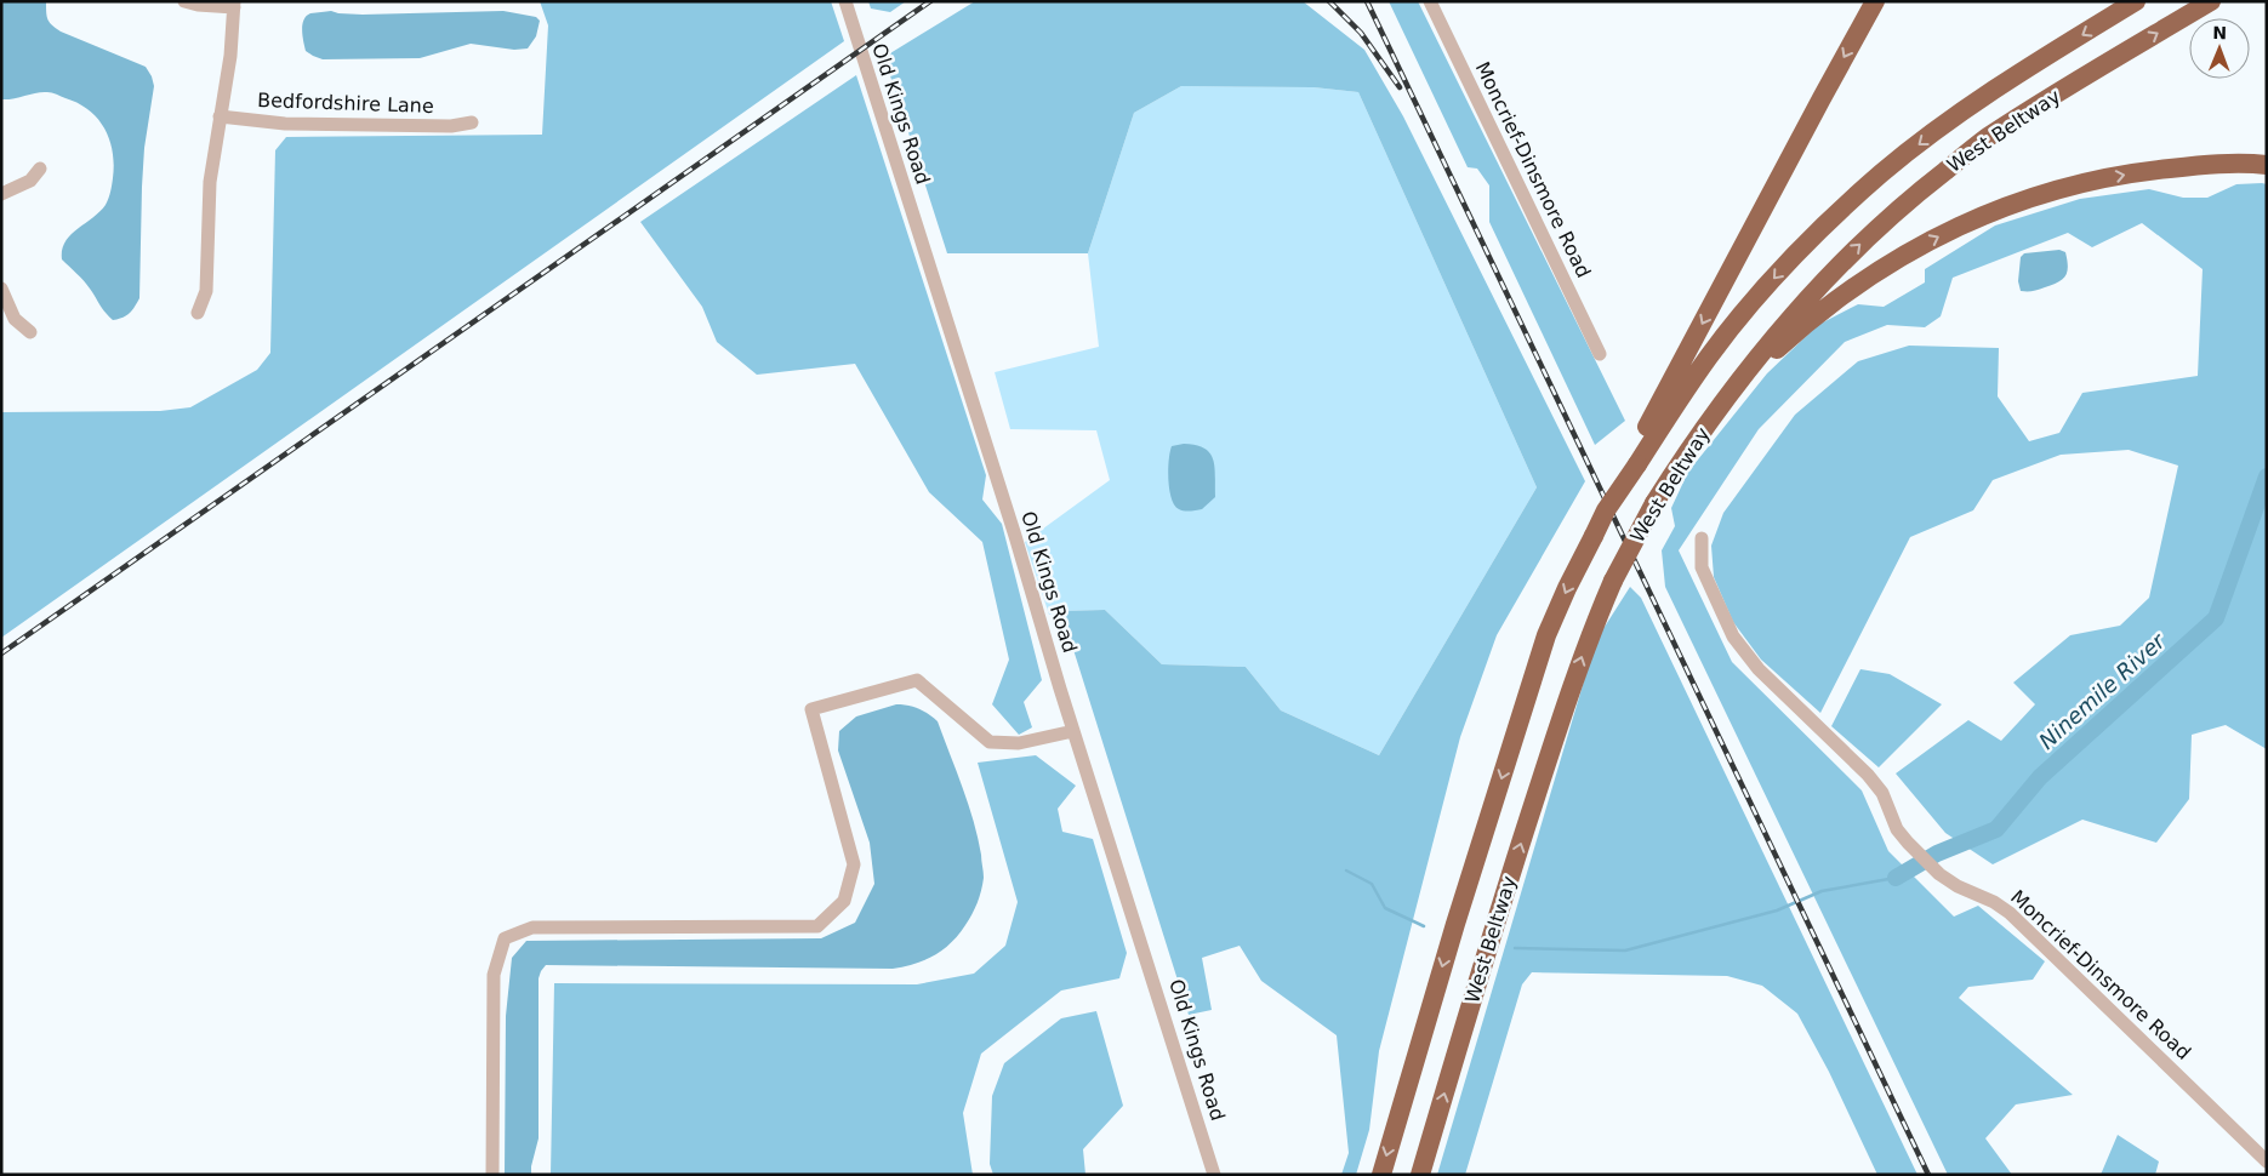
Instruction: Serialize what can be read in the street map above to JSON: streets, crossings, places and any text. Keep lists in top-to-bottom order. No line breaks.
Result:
{"streets":{"highway":["West Beltway"],"street":["Bedfordshire Lane","Old Kings Road","Moncrief-Dinsmore Road"]},"water":["Ninemile River"],"north":"top"}
